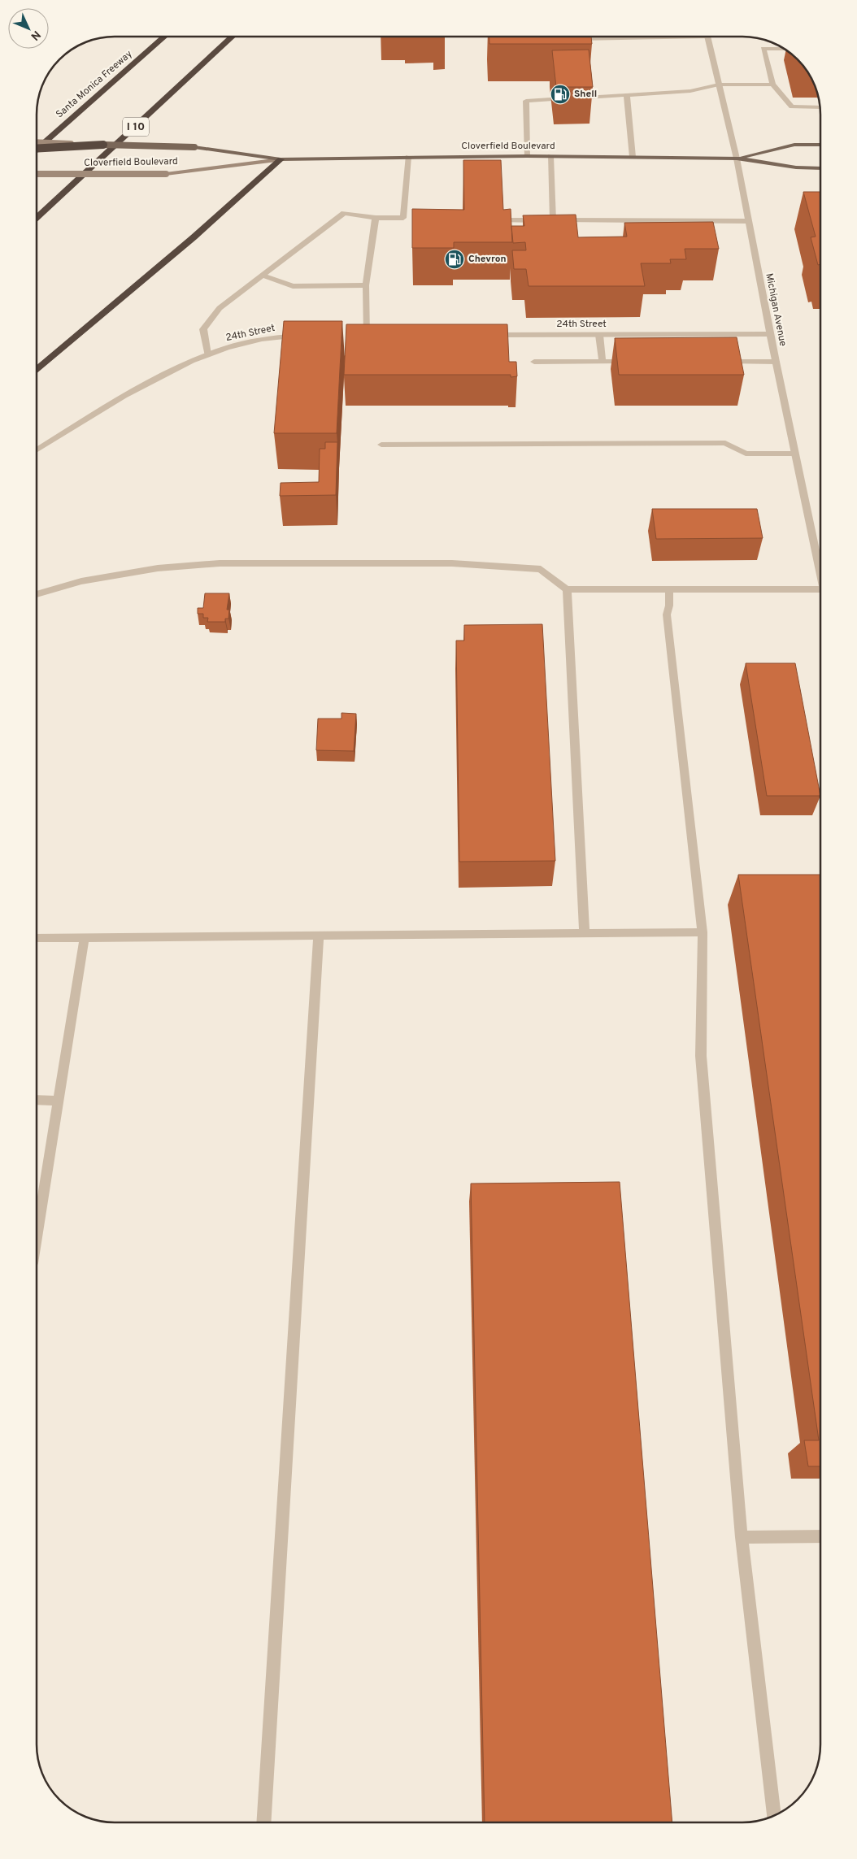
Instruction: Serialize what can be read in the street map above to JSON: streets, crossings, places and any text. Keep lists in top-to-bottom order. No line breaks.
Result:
{"streets":{"highway":["Santa Monica Freeway","I 10"],"main road":["Cloverfield Boulevard"],"street":["Michigan Avenue","24th Street"]},"crossings":[["Cloverfield Boulevard","Michigan Avenue"],["Michigan Avenue","24th Street"]],"places":{"fuel station":["Shell","Chevron"]},"north":"bottom right"}
